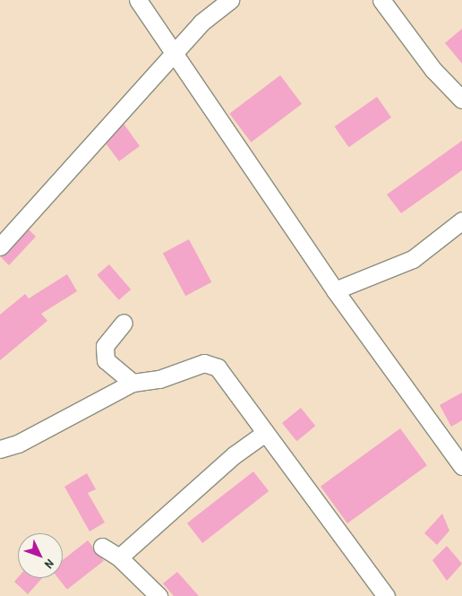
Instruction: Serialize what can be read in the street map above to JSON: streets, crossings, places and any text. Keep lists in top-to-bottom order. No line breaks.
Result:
{"north":"bottom right"}
